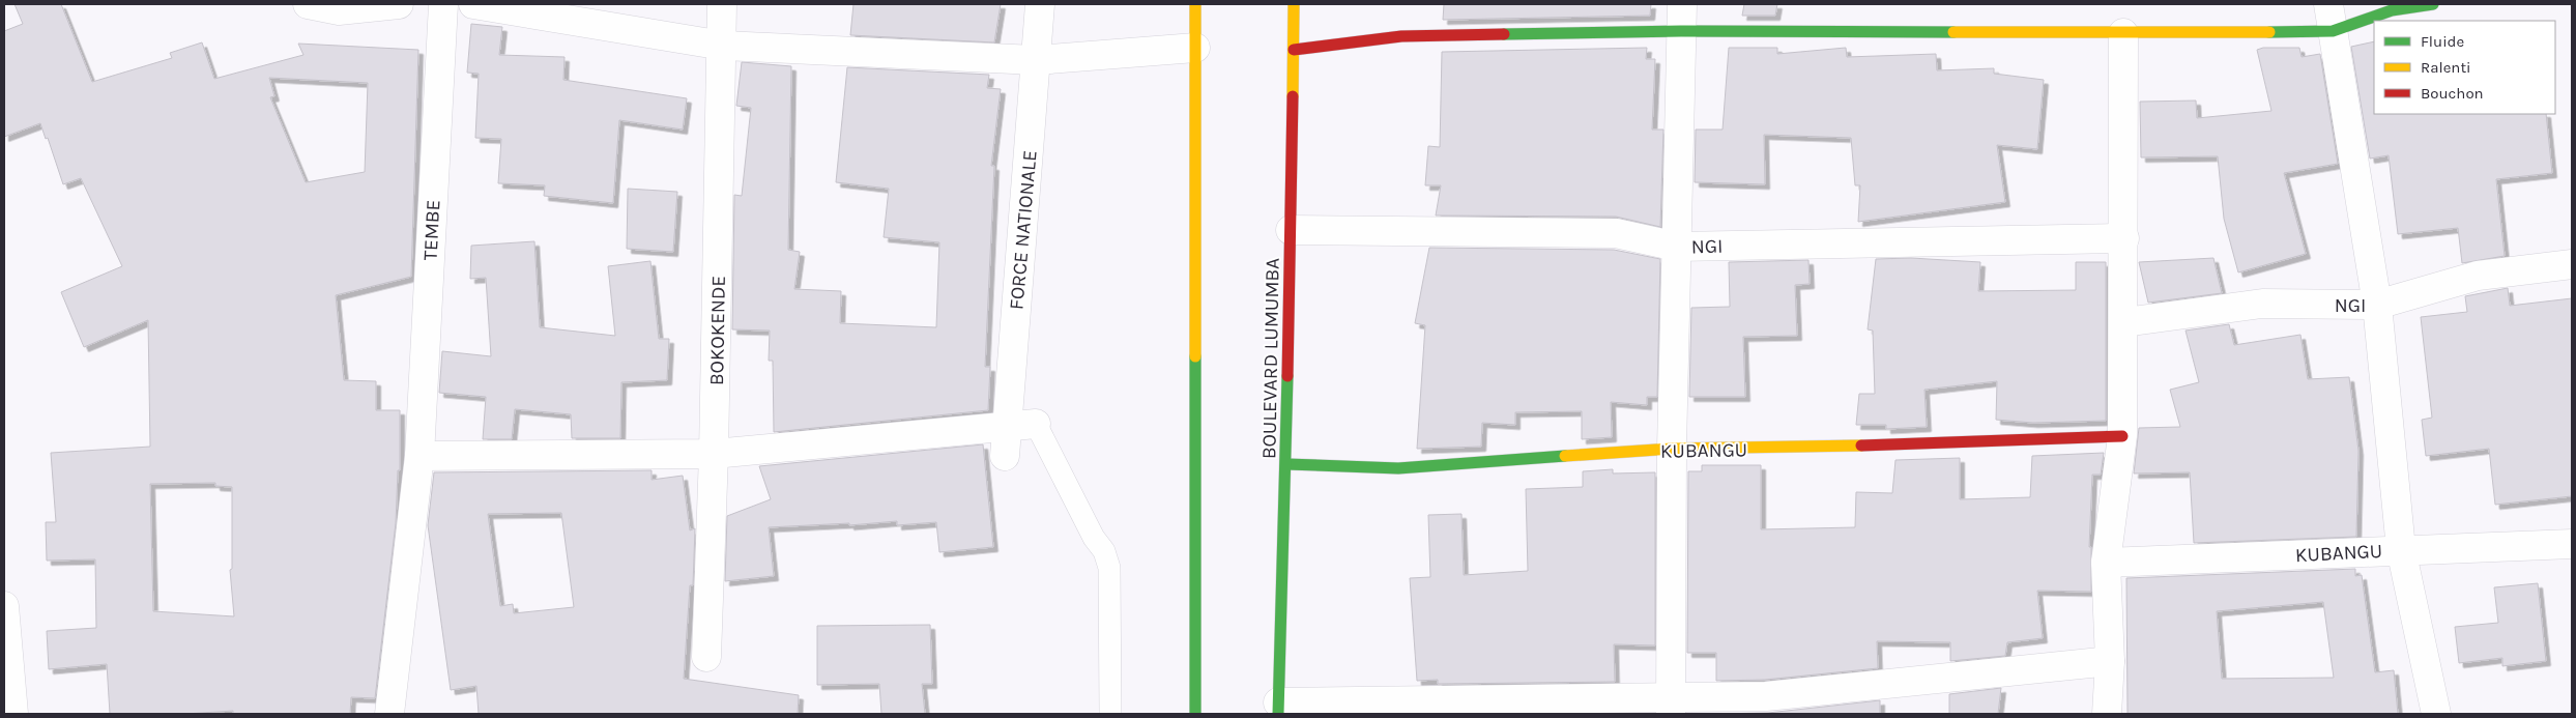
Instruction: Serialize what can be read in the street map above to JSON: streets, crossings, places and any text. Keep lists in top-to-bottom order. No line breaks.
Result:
{"streets":{"main road":["BOULEVARD LUMUMBA","KUBANGU"],"street":["TEMBE","FORCE NATIONALE","NGI","BOKOKENDE"]},"crossings":[["NGI","BOULEVARD LUMUMBA"],["BOULEVARD LUMUMBA","KUBANGU"]],"legend":["Fluide","Ralenti","Bouchon"]}
